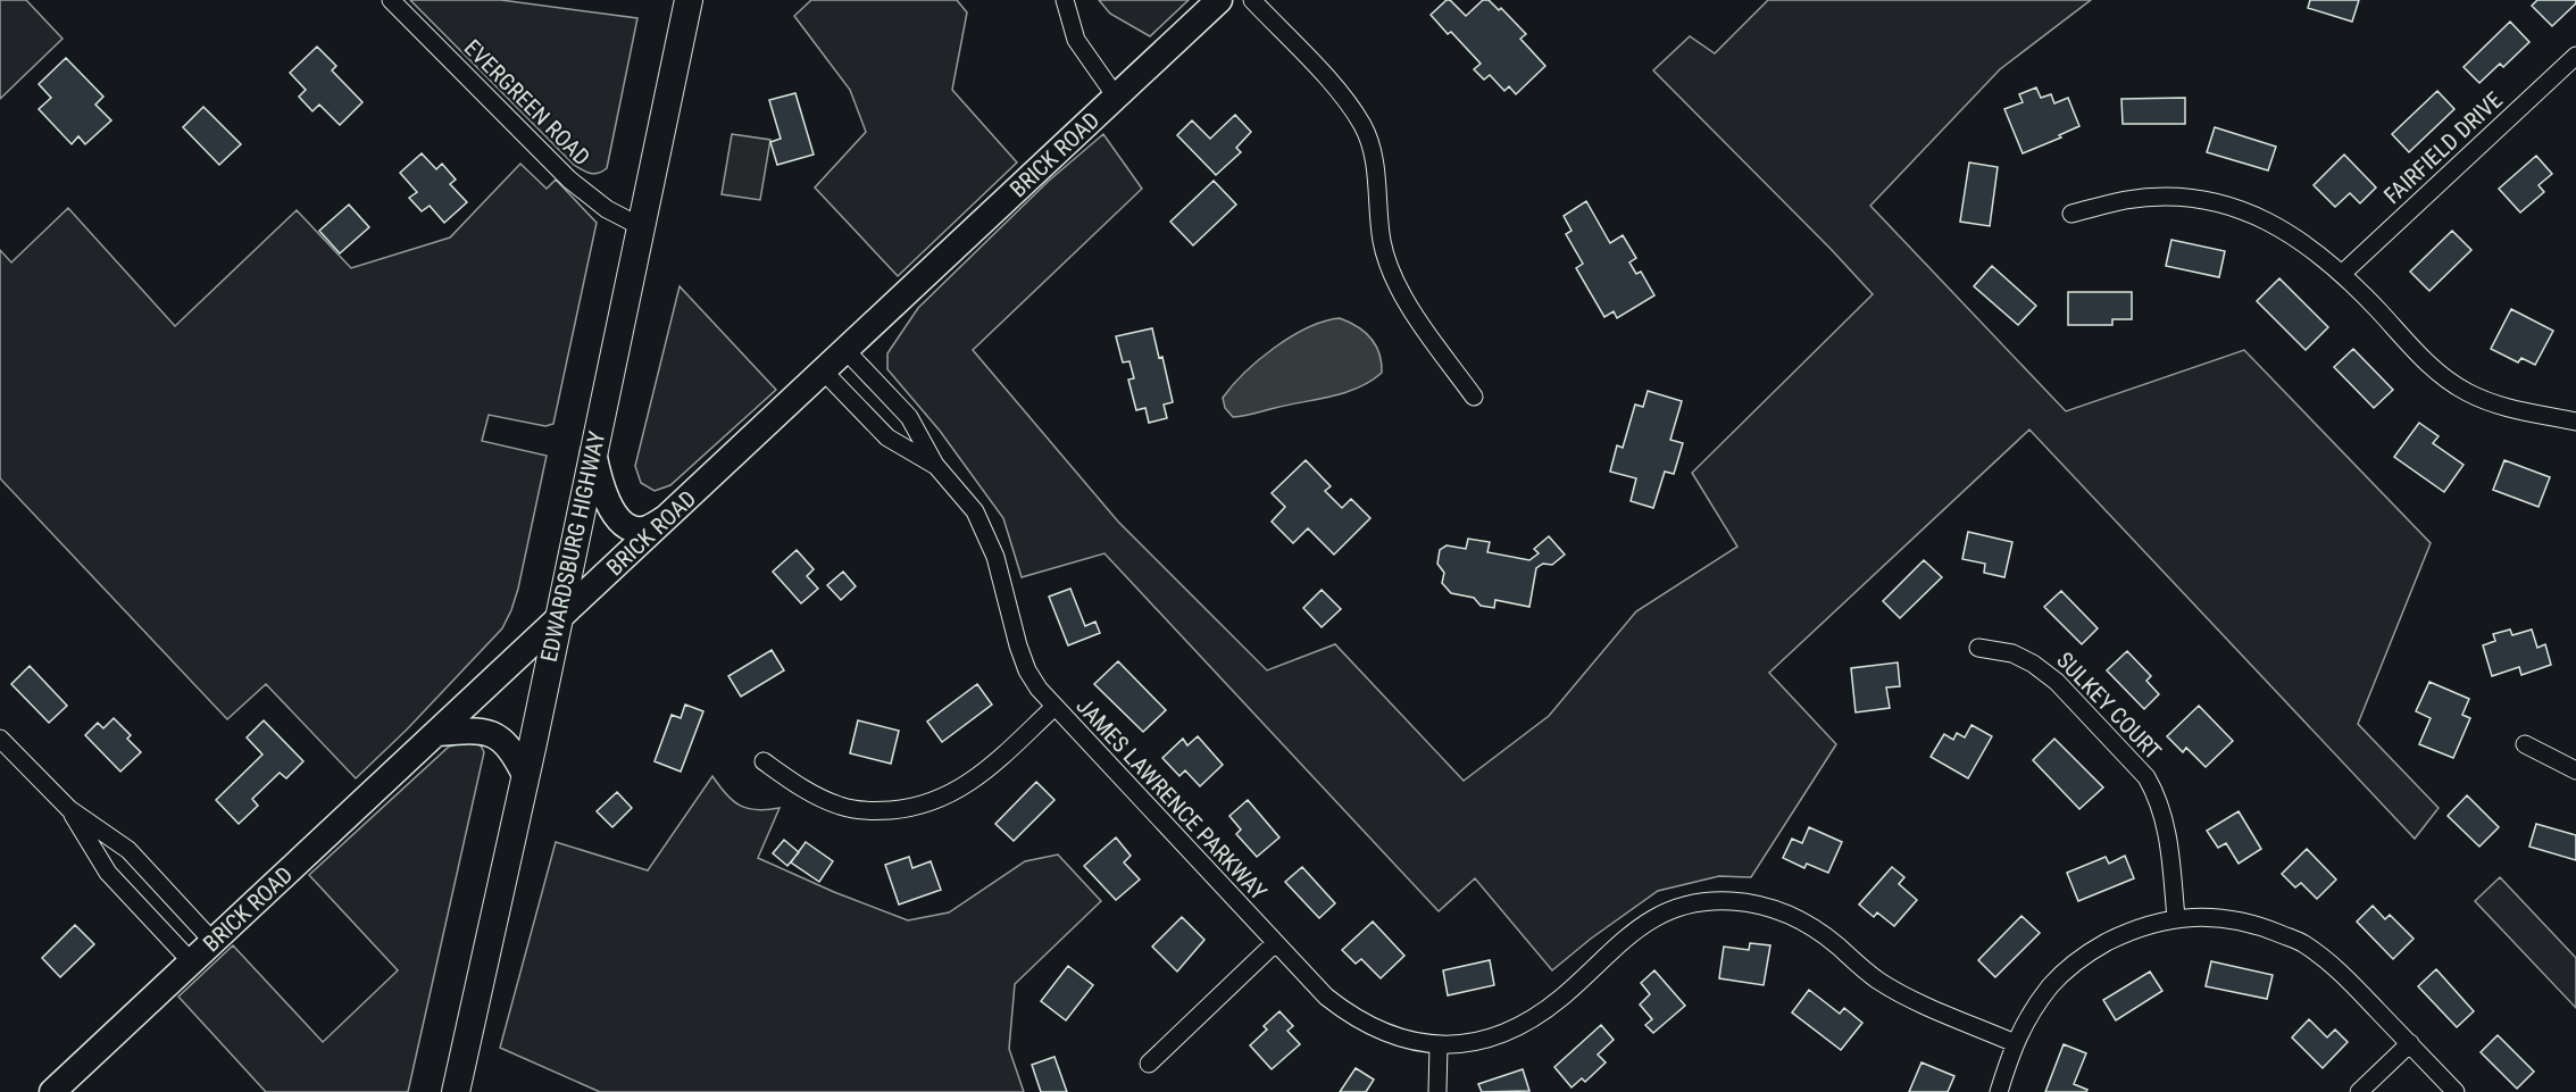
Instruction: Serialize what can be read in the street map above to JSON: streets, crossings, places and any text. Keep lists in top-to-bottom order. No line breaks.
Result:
{"streets":{"main road":["EDWARDSBURG HIGHWAY"],"street":["EVERGREEN ROAD","FAIRFIELD DRIVE","BRICK ROAD","SULKEY COURT","JAMES LAWRENCE PARKWAY"]},"crossings":[["EVERGREEN ROAD","EDWARDSBURG HIGHWAY"],["BRICK ROAD","EDWARDSBURG HIGHWAY"],["BRICK ROAD","JAMES LAWRENCE PARKWAY"]]}
